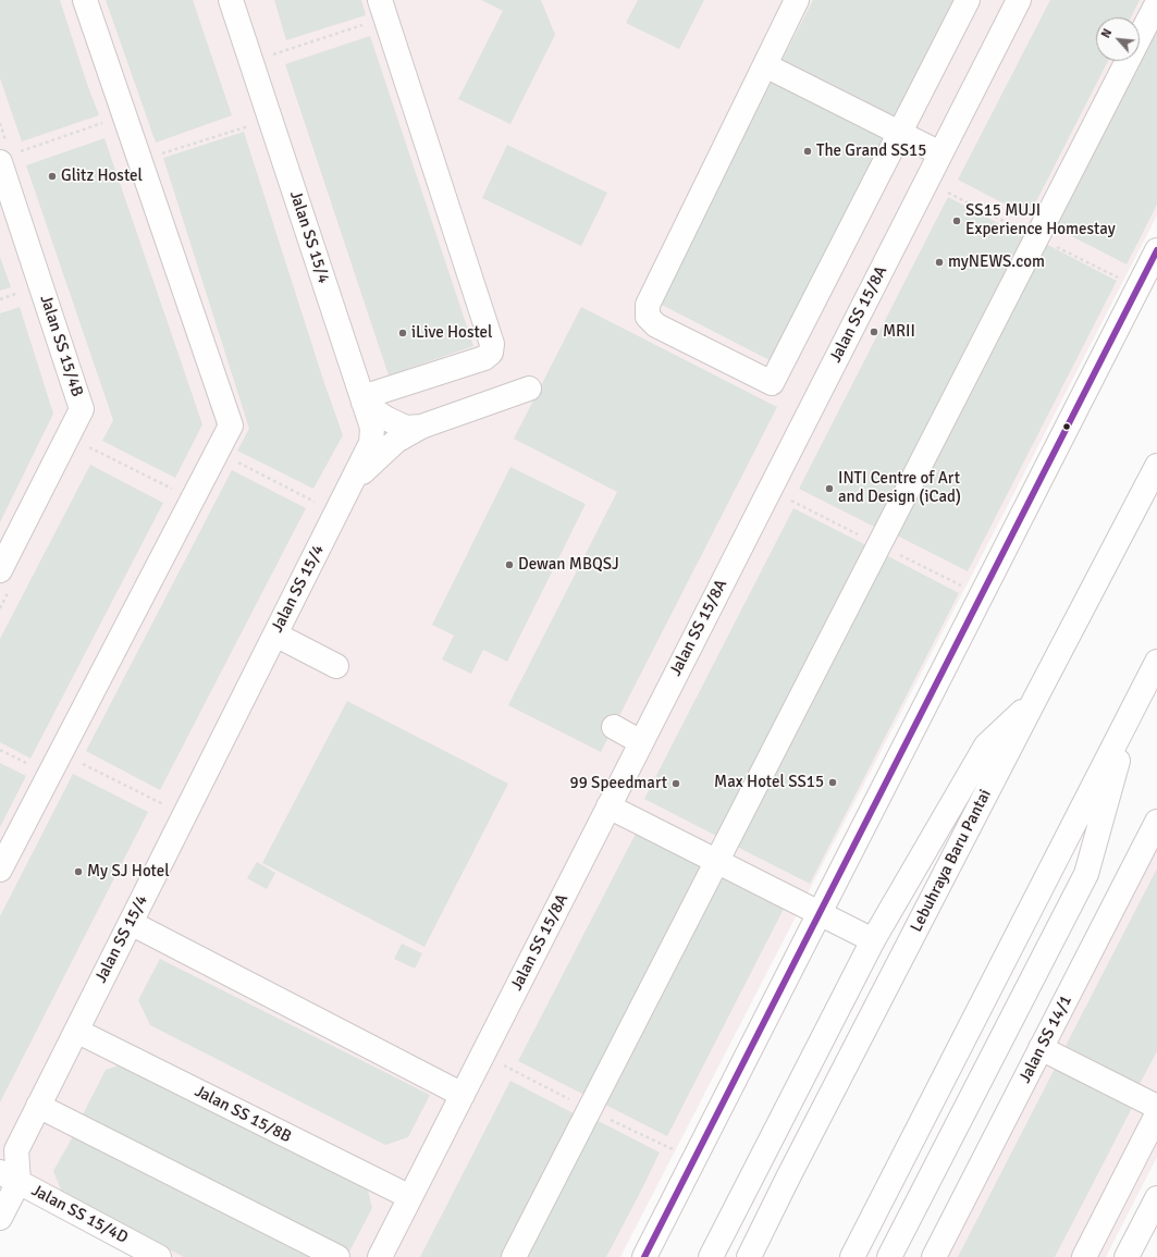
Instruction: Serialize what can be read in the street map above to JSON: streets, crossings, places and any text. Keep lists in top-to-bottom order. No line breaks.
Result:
{"streets":{"main road":["Jalan SS 15/4","Jalan SS 15/8A","Jalan SS 15/4B","Lebuhraya Baru Pantai","Jalan SS 14/1","Jalan SS 15/8B","Jalan SS 15/4D"]},"crossings":[["Jalan SS 15/4","Jalan SS 15/8B"],["Jalan SS 15/4","Jalan SS 15/4D"],["Jalan SS 15/8A","Jalan SS 15/8B"]],"places":["The Grand SS15","Glitz Hostel","SS15 MUJI Experience Homestay","myNEWS.com","MRII","iLive Hostel","INTI Centre of Art and Design (iCad)","Dewan MBQSJ","Max Hotel SS15","99 Speedmart","My SJ Hotel"],"north":"top left"}
